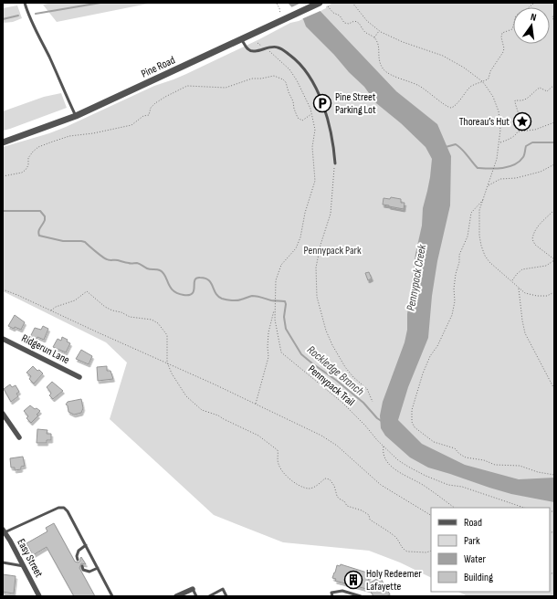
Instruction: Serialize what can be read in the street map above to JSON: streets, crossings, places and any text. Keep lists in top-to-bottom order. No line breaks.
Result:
{"streets":{"street":["Pine Road","Ridgerun Lane","Easy Street"],"path":["Pennypack Trail"]},"water":["Pennypack Creek","Rockledge Branch"],"parks":["Pennypack Park"],"places":{"parking":["Pine Street Parking Lot"],"place":["Thoreau’s Hut"],"building":["Holy Redeemer Lafayette"]},"legend":["Road","Park","Water","Building"],"north":"top"}
